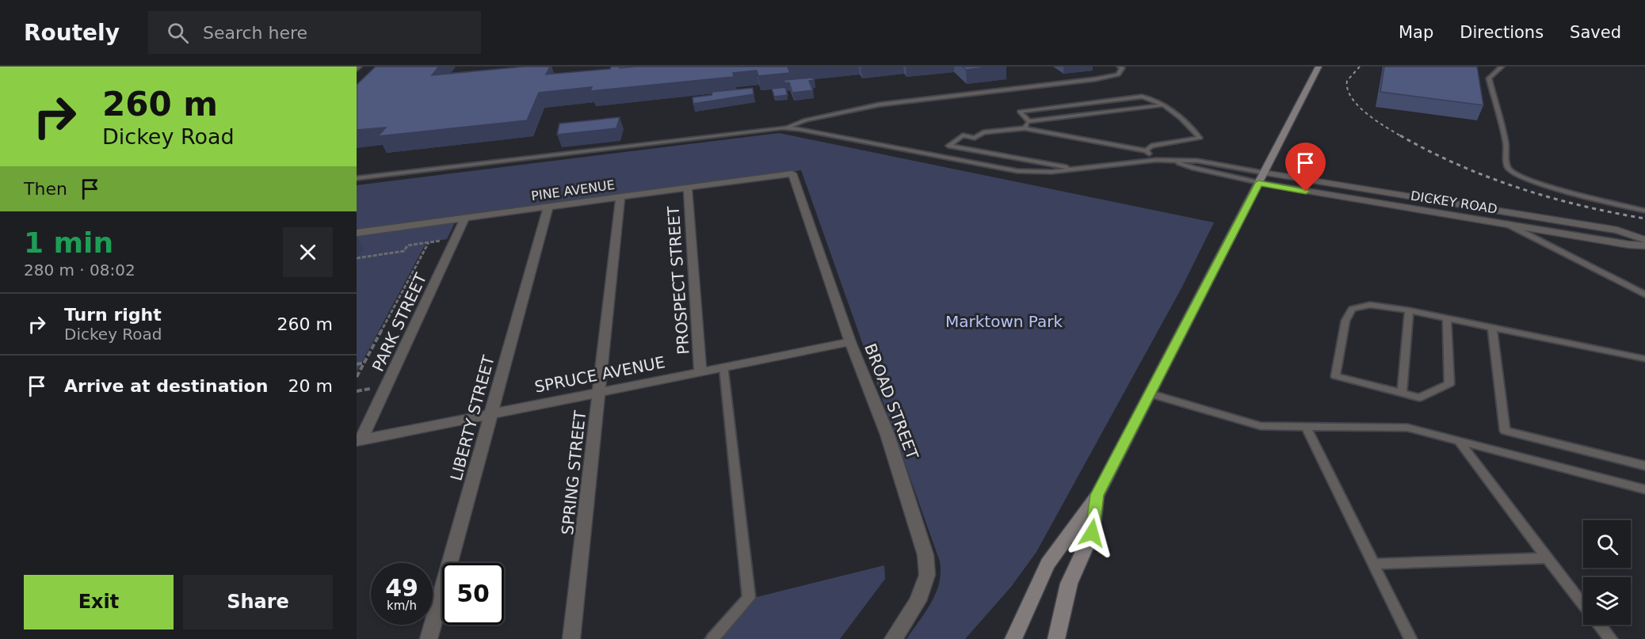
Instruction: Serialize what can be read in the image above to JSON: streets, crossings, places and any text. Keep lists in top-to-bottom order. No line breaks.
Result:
{"streets":{"street":["PINE AVENUE","DICKEY ROAD","PROSPECT STREET","PARK STREET","SPRUCE AVENUE","BROAD STREET","LIBERTY STREET","SPRING STREET"]},"crossings":[["PINE AVENUE","PROSPECT STREET"],["PINE AVENUE","PARK STREET"],["PINE AVENUE","BROAD STREET"],["PINE AVENUE","LIBERTY STREET"],["PINE AVENUE","SPRING STREET"],["PROSPECT STREET","SPRUCE AVENUE"],["PARK STREET","SPRUCE AVENUE"],["SPRUCE AVENUE","BROAD STREET"],["SPRUCE AVENUE","LIBERTY STREET"],["SPRUCE AVENUE","SPRING STREET"]],"parks":["Marktown Park"],"page":{"header":"Routely","search":"Search here","nav":["Map","Directions","Saved"],"turn":["260 m","Dickey Road"],"then":"Then","heading":["1 min","280 m · 08:02"],"list":[{"name":"Turn right","note":"Dickey Road","value":"260 m"},{"name":"Arrive at destination","value":"20 m"}],"speed":"49 km/h","limit":"50","buttons":["Exit","Share"]}}
